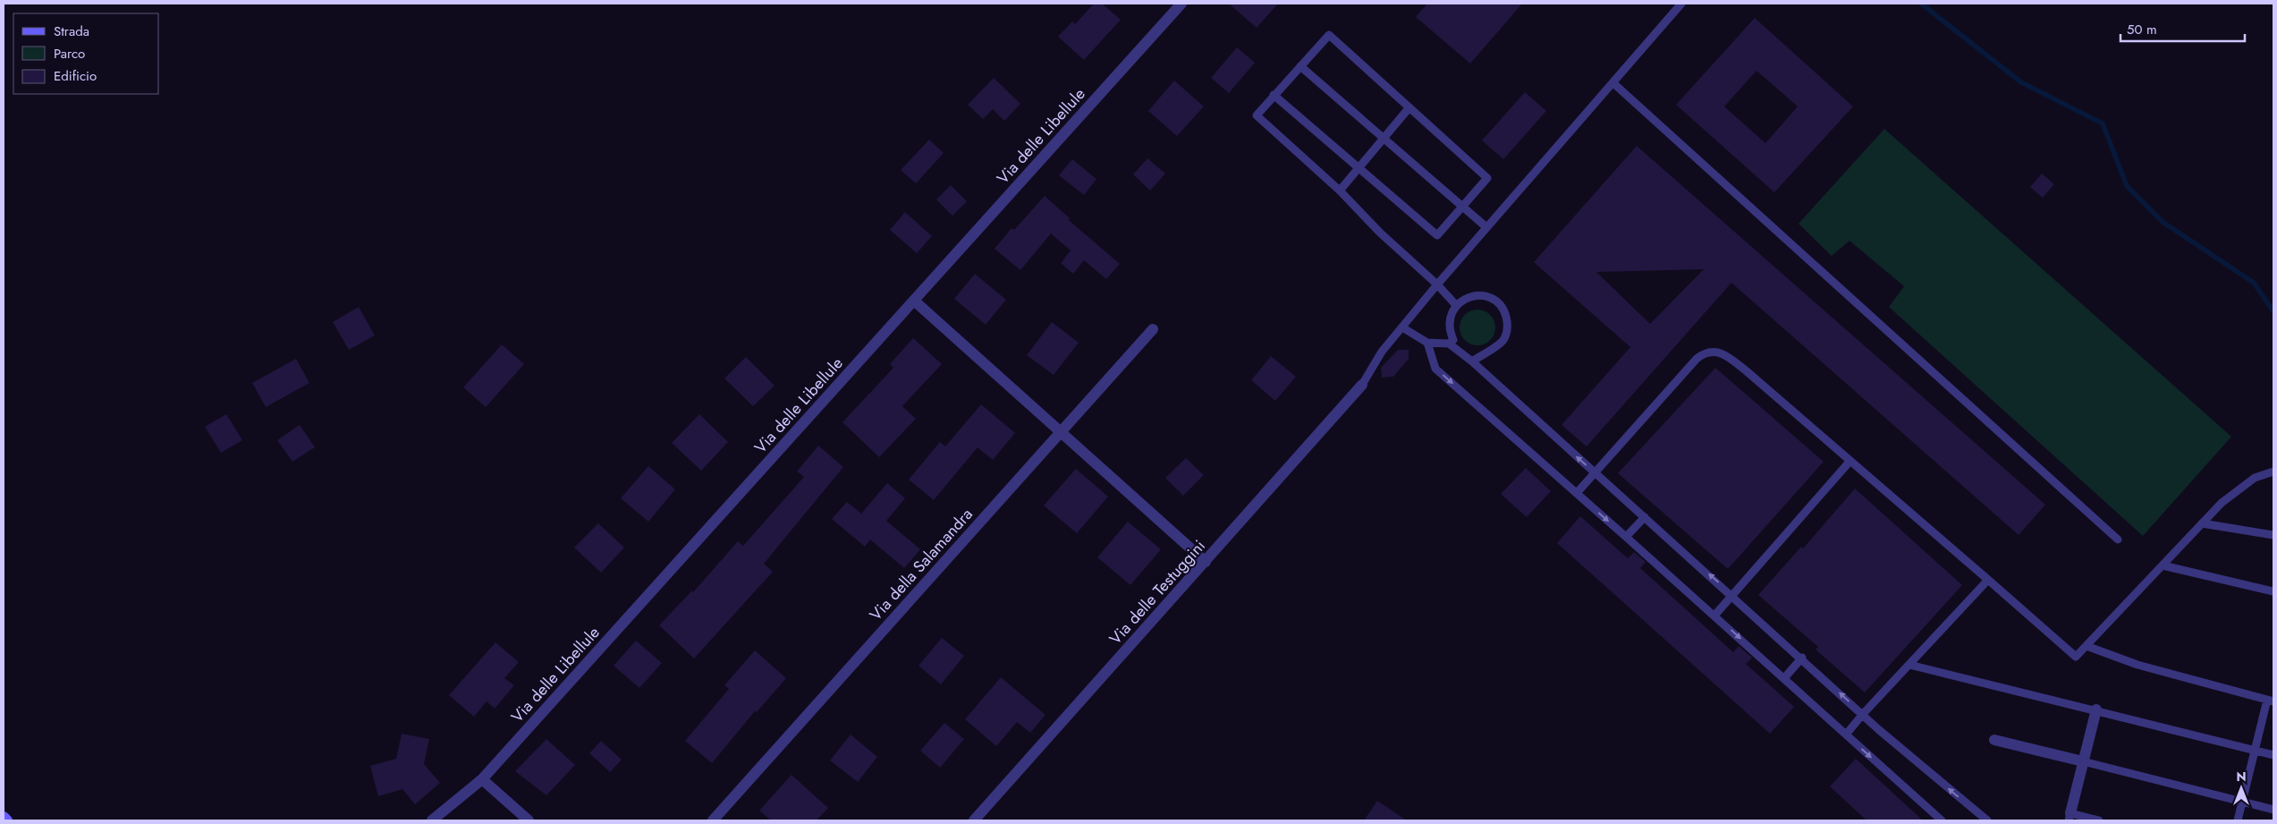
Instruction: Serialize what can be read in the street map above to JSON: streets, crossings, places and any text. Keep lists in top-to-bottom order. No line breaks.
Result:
{"streets":{"street":["Via delle Libellule","Via della Salamandra","Via delle Testuggini"]},"legend":["Strada","Parco","Edificio"],"scale_bar":"50 m","north":"top"}
